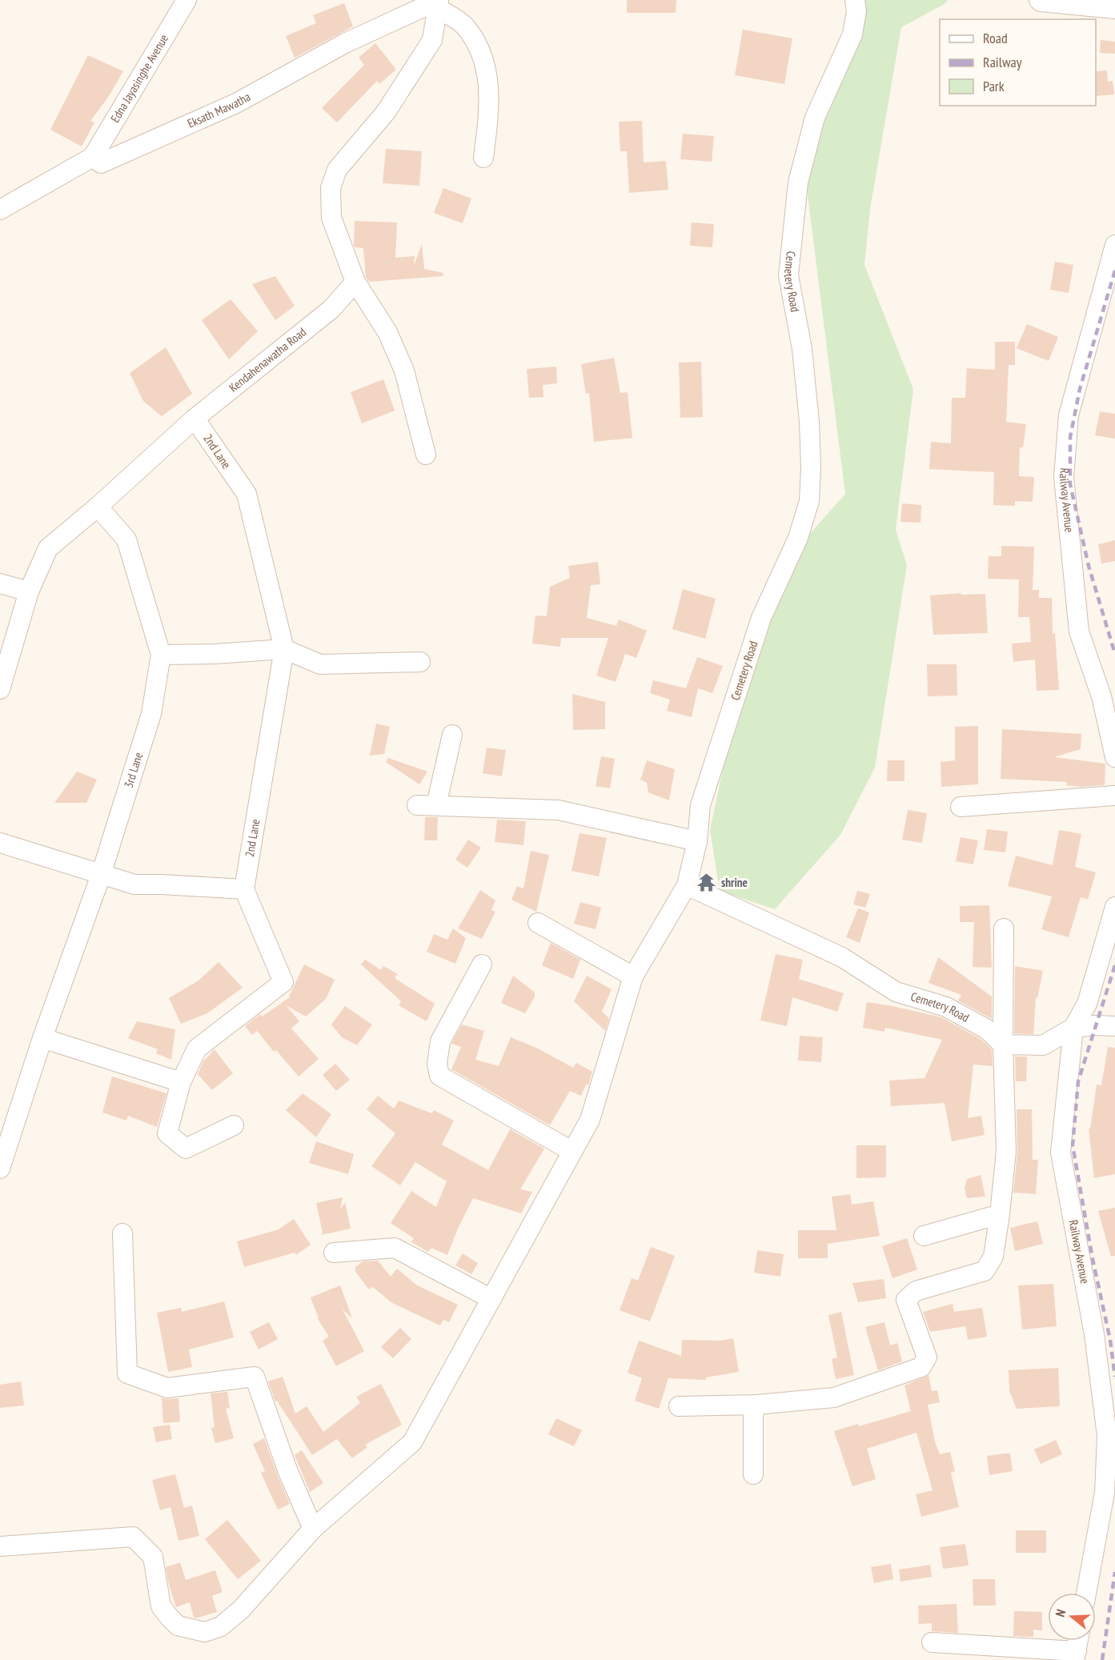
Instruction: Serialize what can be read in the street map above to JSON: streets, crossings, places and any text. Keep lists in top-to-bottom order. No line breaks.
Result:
{"streets":{"street":["Edna Jayasinghe Avenue","Eksath Mawatha","Cemetery Road","Kendahenawatha Road","2nd Lane","Railway Avenue","3rd Lane"]},"crossings":[["Edna Jayasinghe Avenue","Eksath Mawatha"],["Kendahenawatha Road","2nd Lane"],["Kendahenawatha Road","3rd Lane"]],"places":{"temple":["shrine"]},"legend":["Road","Railway","Park"],"north":"left"}
